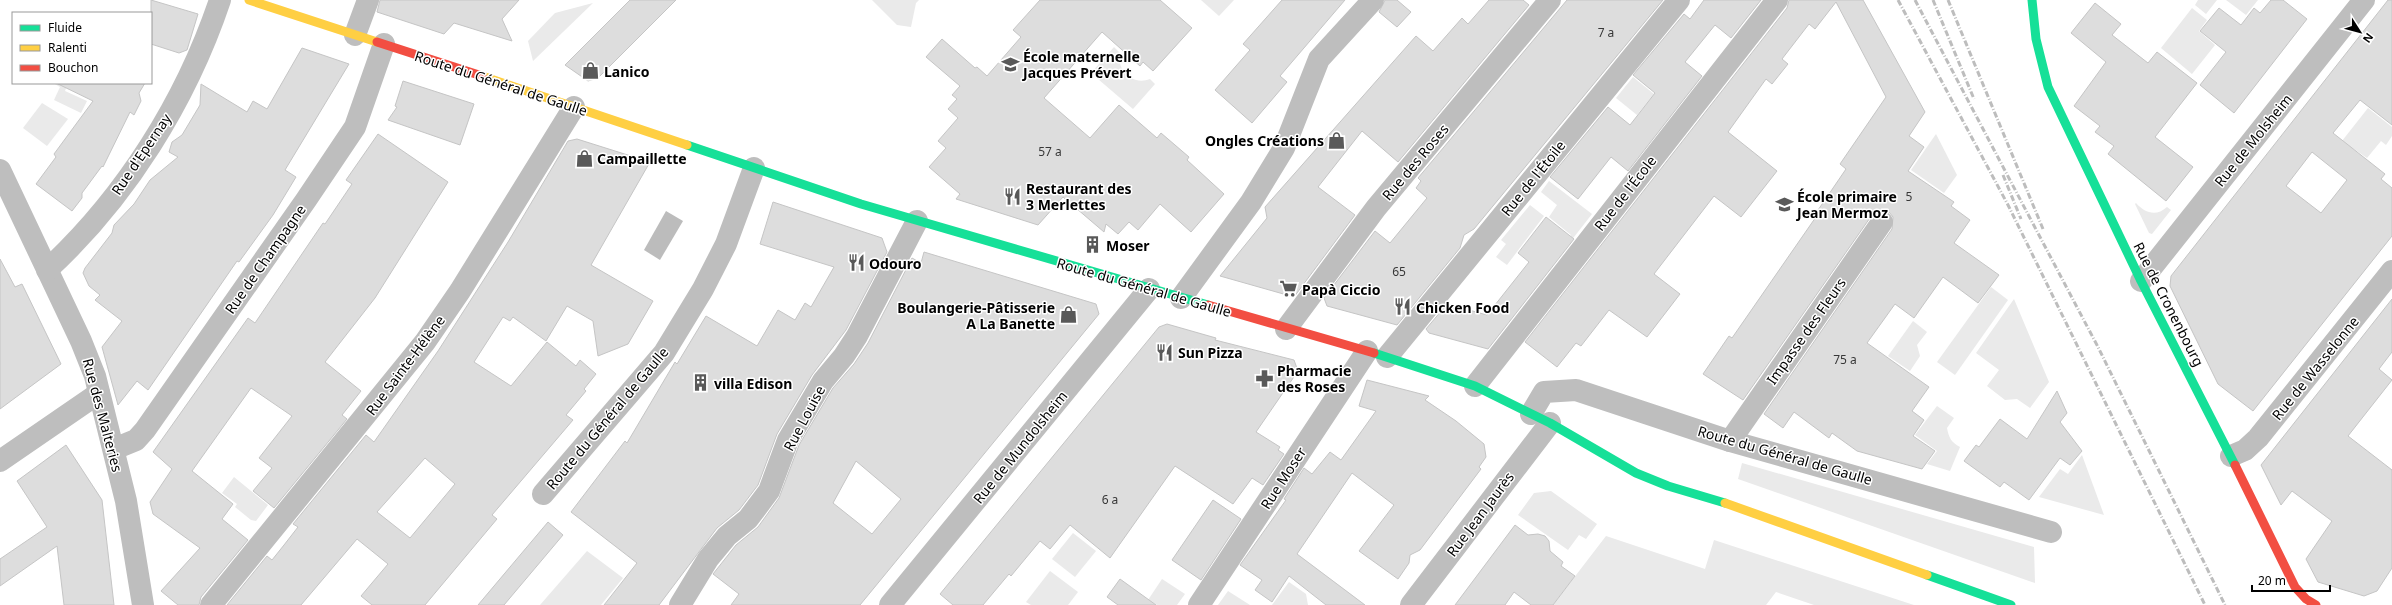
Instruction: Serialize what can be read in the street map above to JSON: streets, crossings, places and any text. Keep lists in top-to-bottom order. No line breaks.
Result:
{"streets":{"main road":["Route du Général de Gaulle","Rue de Cronenbourg"],"street":["Rue de Molsheim","Rue d'Epernay","Rue des Roses","Rue de l'Étoile","Rue de l'École","Rue de Champagne","Impasse des Fleurs","Rue Sainte-Hélène","Rue de Wasselonne","Rue des Malteries","Rue Louise","Rue de Mundolsheim","Rue Moser","Rue Jean Jaurès"]},"crossings":[["Route du Général de Gaulle","Rue des Roses"],["Route du Général de Gaulle","Rue de l'Étoile"],["Route du Général de Gaulle","Rue de l'École"],["Route du Général de Gaulle","Rue de Champagne"],["Route du Général de Gaulle","Impasse des Fleurs"],["Route du Général de Gaulle","Rue Sainte-Hélène"],["Route du Général de Gaulle","Rue Louise"],["Route du Général de Gaulle","Rue de Mundolsheim"],["Route du Général de Gaulle","Rue Moser"],["Route du Général de Gaulle","Rue Jean Jaurès"],["Rue de Molsheim","Rue de Cronenbourg"],["Rue d'Epernay","Rue des Malteries"],["Rue de Champagne","Rue des Malteries"],["Rue de Cronenbourg","Rue de Wasselonne"]],"places":{"school or university":["École maternelle Jacques Prévert","École primaire Jean Mermoz"],"shop":["Lanico","Ongles Créations","Campaillette","Boulangerie-Pâtisserie A La Banette"],"restaurant":["Restaurant des 3 Merlettes","Odouro","Chicken Food","Sun Pizza"],"building":["Moser","villa Edison"],"supermarket":["Papà Ciccio"],"pharmacy":["Pharmacie des Roses"]},"house_numbers":["7 a","57 a","5","65","75 a","6 a"],"legend":["Fluide","Ralenti","Bouchon"],"scale_bar":"20 m","north":"bottom right"}
